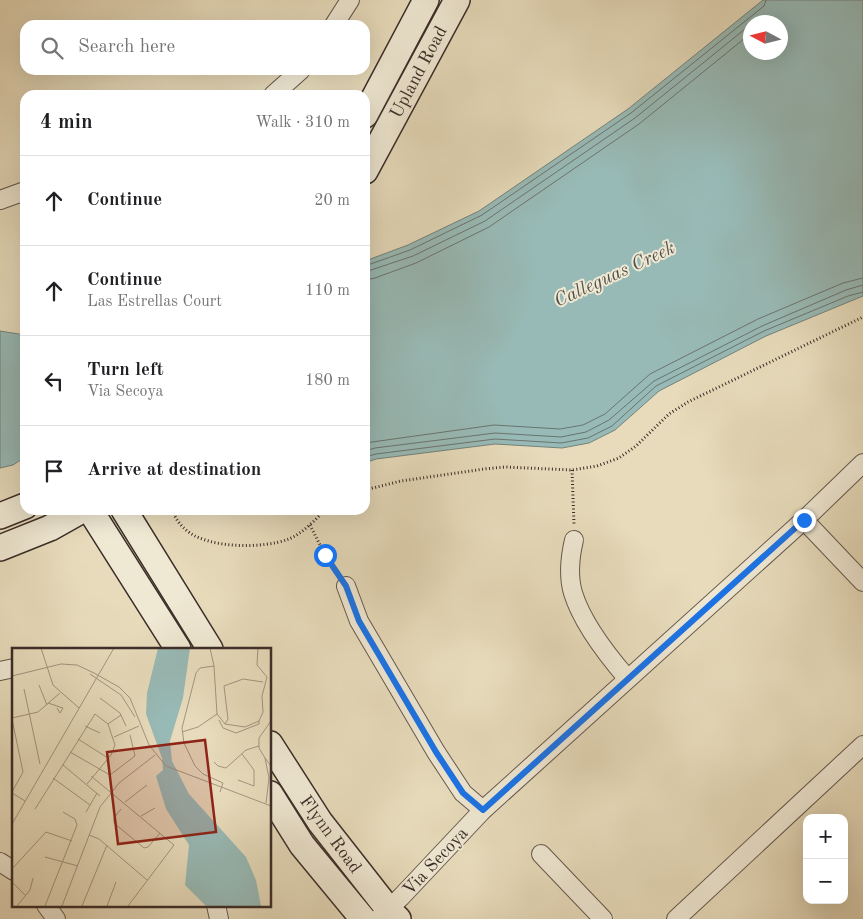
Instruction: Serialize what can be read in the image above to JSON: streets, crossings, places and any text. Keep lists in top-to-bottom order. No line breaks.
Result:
{"streets":{"main road":["Upland Road","Flynn Road"],"street":["Via Secoya"]},"crossings":[["Flynn Road","Via Secoya"]],"water":["Calleguas Creek"],"north":"left","page":{"search":"Search here","heading":["4 min","Walk · 310 m"],"list":[["Continue","20 m"],["Continue","Las Estrellas Court","110 m"],["Turn left","Via Secoya","180 m"],"Arrive at destination"],"map_buttons":["+","−"]}}
